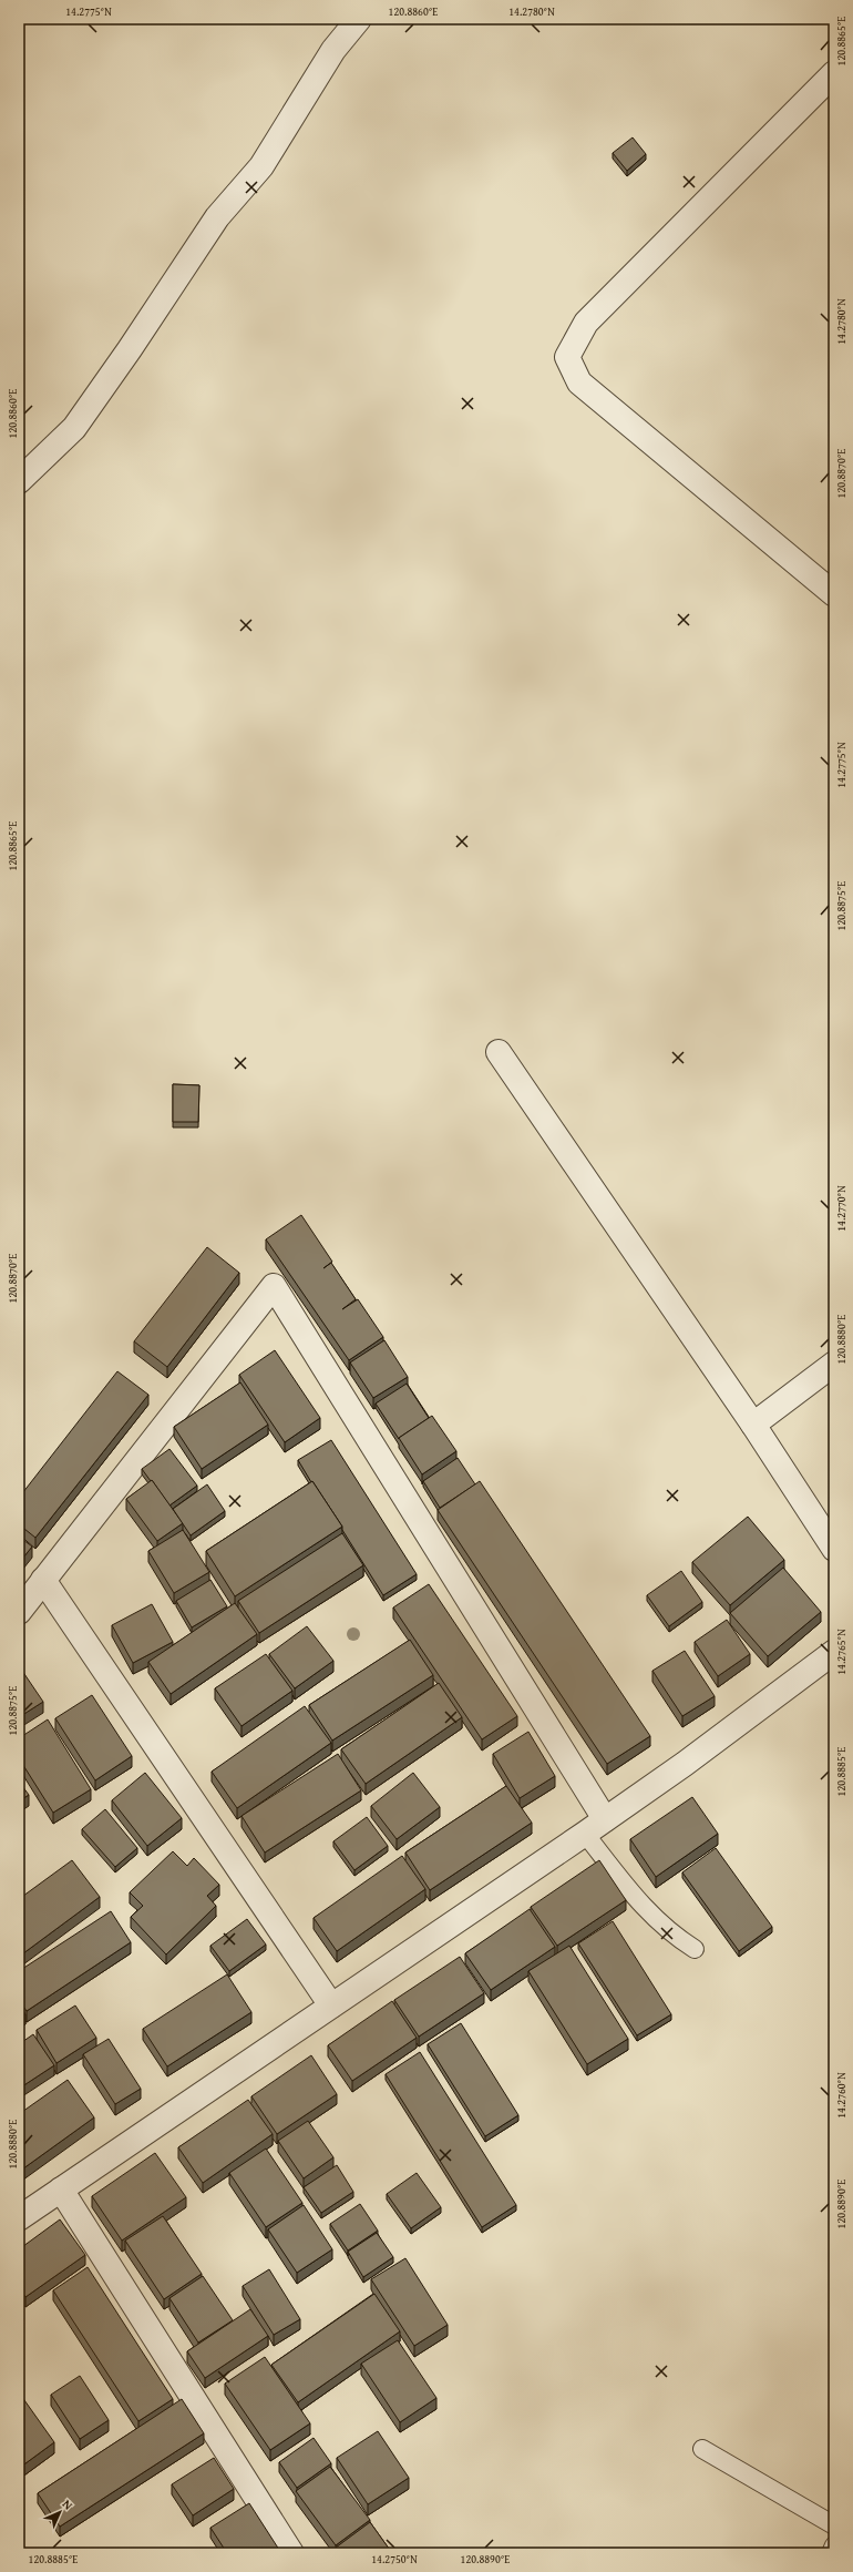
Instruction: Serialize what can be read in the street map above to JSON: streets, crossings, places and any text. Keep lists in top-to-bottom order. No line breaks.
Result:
{"north":"top right","coordinates":["14.2775°N","120.8860°E","14.2780°N","120.8865°E","120.8870°E","120.8875°E","14.2770°N","120.8880°E","14.2765°N","120.8885°E","14.2760°N","120.8890°E","14.2750°N"]}
